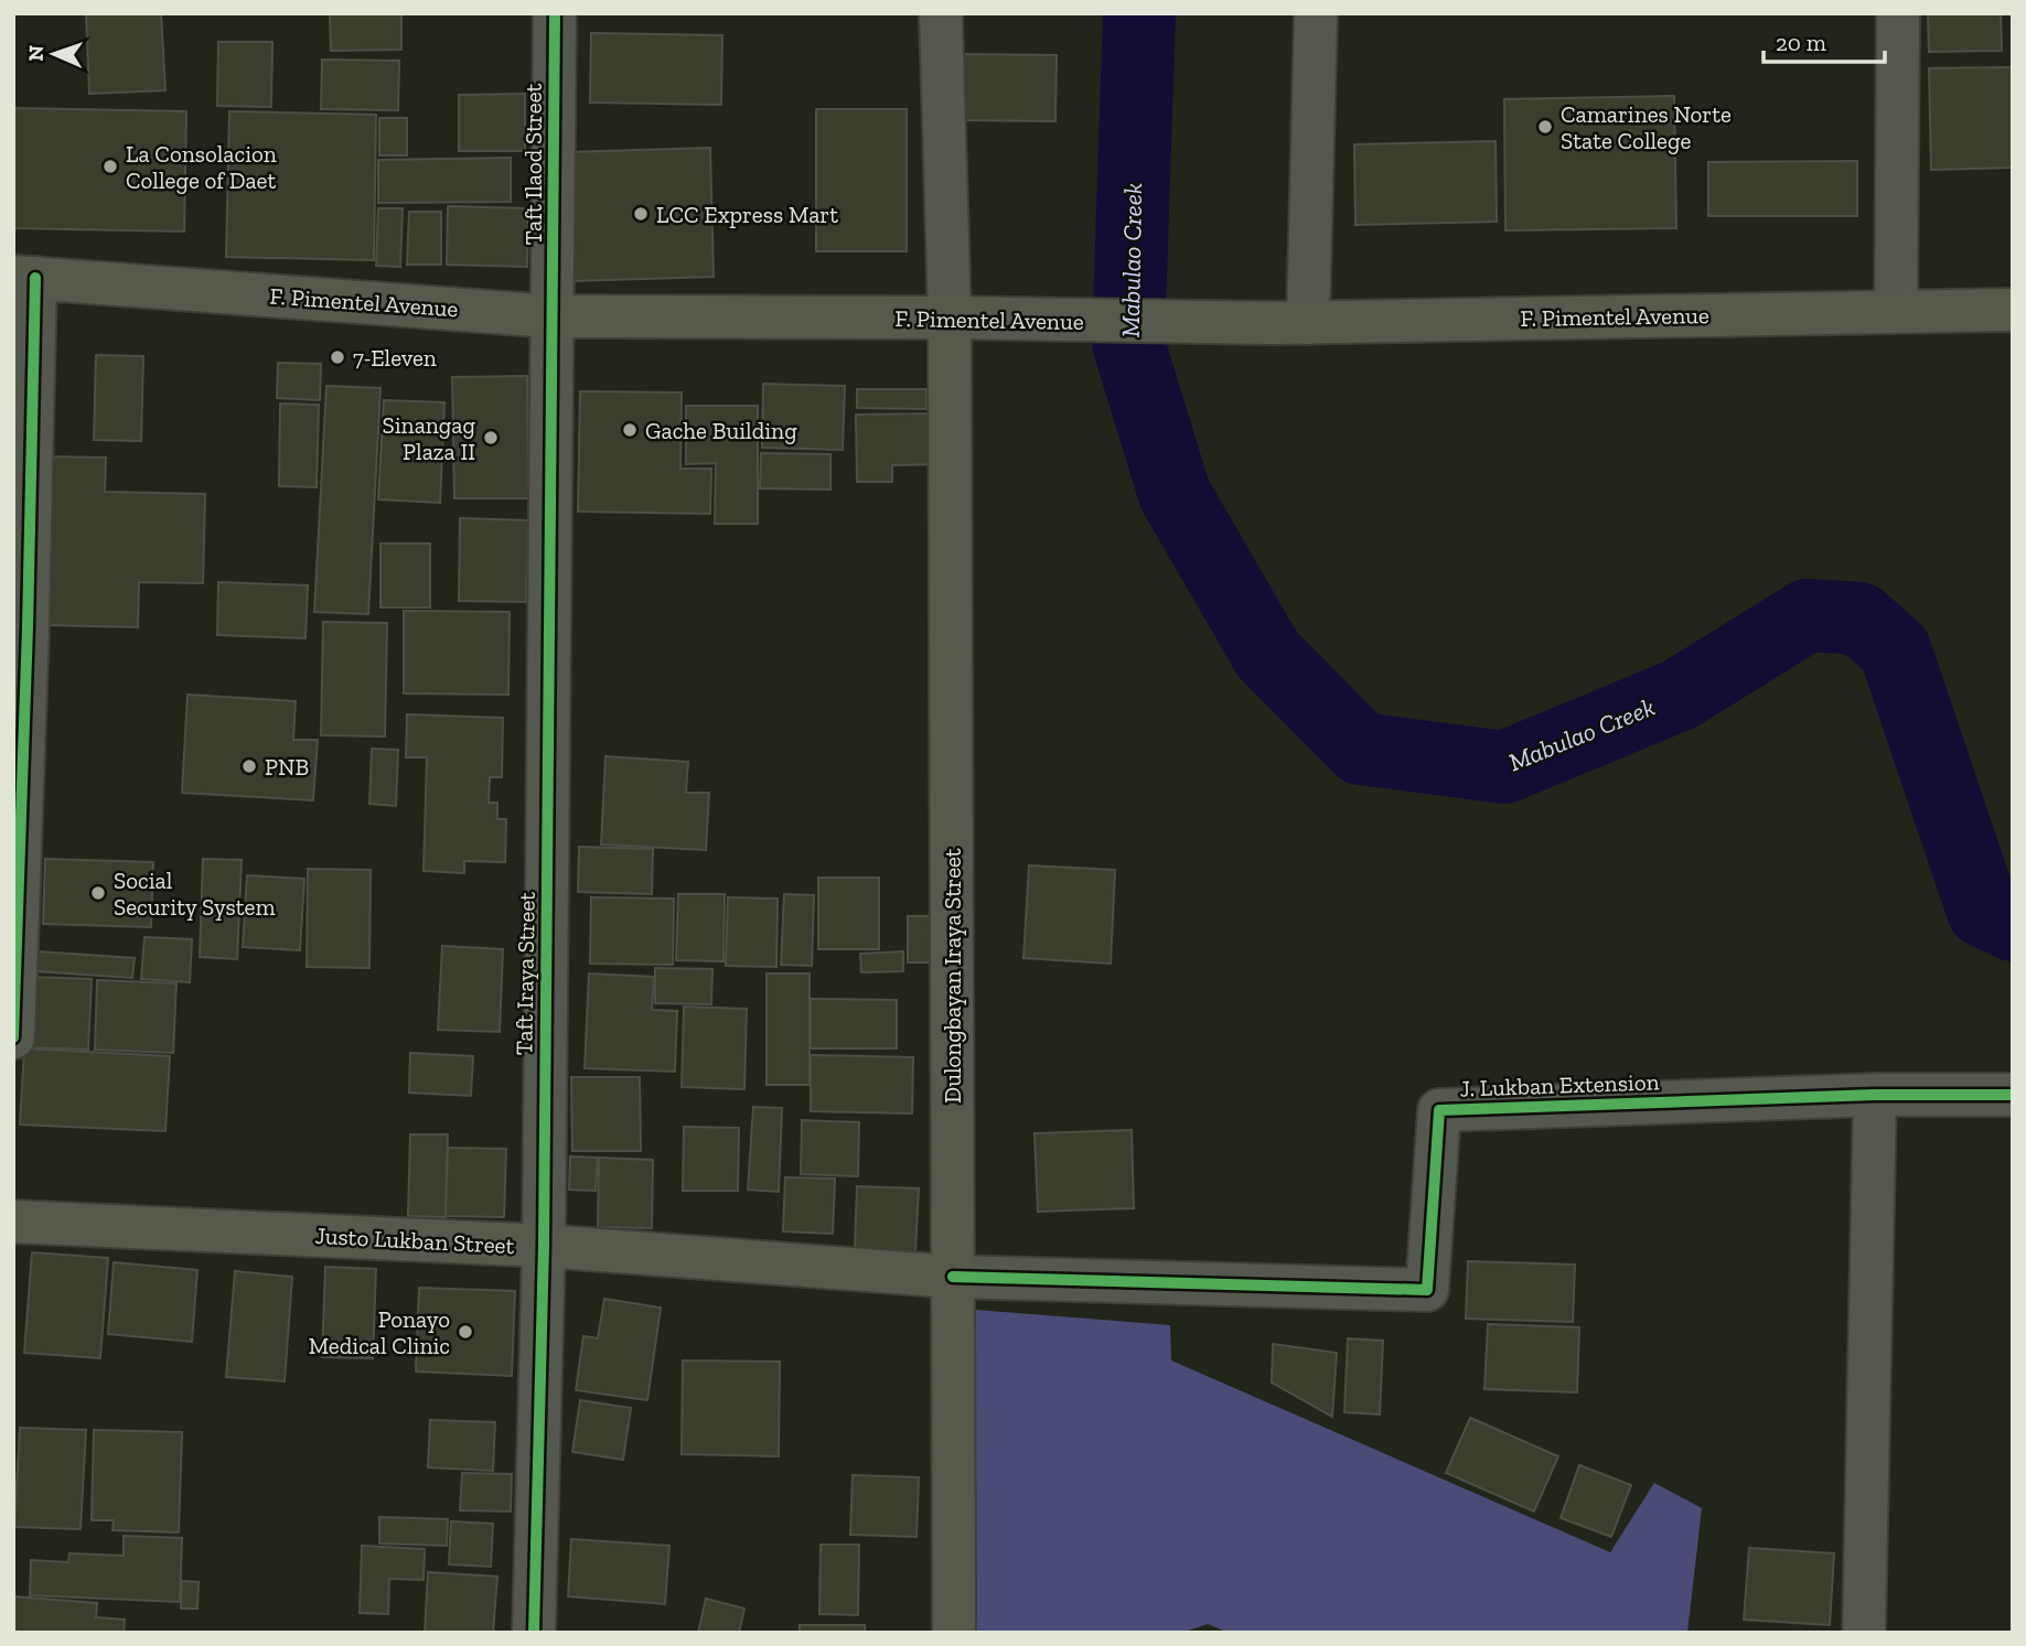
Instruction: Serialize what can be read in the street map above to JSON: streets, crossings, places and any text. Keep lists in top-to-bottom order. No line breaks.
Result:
{"streets":{"main road":["F. Pimentel Avenue","Dulongbayan Iraya Street","Justo Lukban Street"],"street":["Taft Ilaod Street","Taft Iraya Street","J. Lukban Extension"]},"crossings":[["Taft Ilaod Street","F. Pimentel Avenue"],["Taft Ilaod Street","Taft Iraya Street"],["F. Pimentel Avenue","Taft Iraya Street"],["F. Pimentel Avenue","Dulongbayan Iraya Street"],["Taft Iraya Street","Justo Lukban Street"],["Dulongbayan Iraya Street","J. Lukban Extension"],["Dulongbayan Iraya Street","Justo Lukban Street"],["J. Lukban Extension","Justo Lukban Street"]],"water":["Mabulao Creek"],"places":["Camarines Norte State College","La Consolacion College of Daet","LCC Express Mart","7-Eleven","Gache Building","Sinangag Plaza II","PNB","Social Security System","Ponayo Medical Clinic"],"scale_bar":"20 m","north":"left"}
